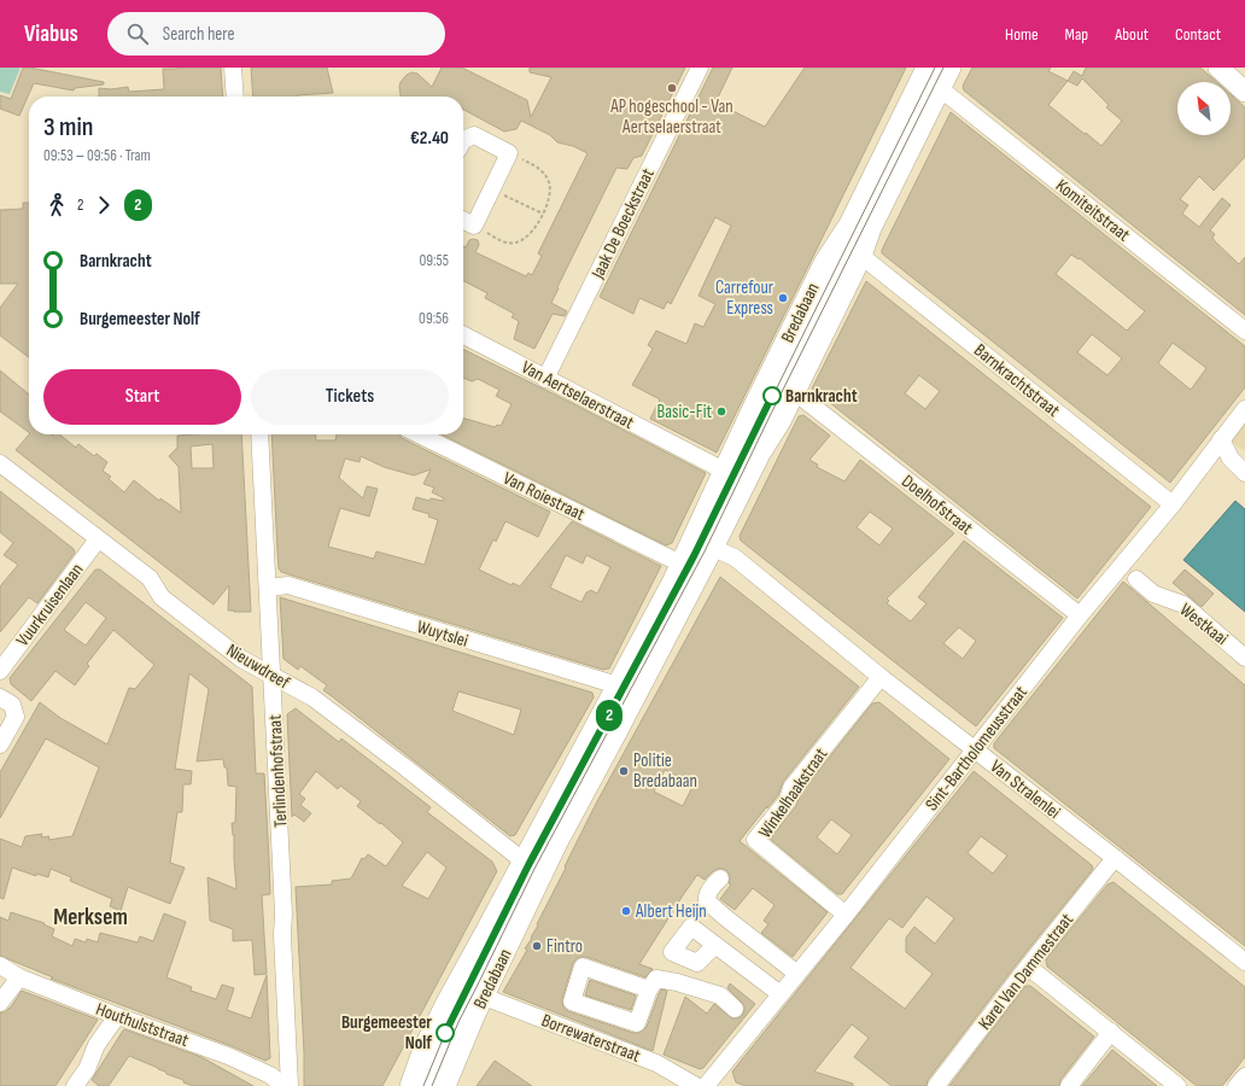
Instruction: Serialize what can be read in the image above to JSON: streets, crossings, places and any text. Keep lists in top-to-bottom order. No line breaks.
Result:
{"streets":{"main road":["Bredabaan"],"street":["Komiteitstraat","Jaak De Boeckstraat","Barnkrachtstraat","Van Aertselaerstraat","Van Roiestraat","Doelhofstraat","Vuurkruisenlaan","Westkaai","Wuytslei","Nieuwdreef","Sint-Bartholomeusstraat","Terlindenhofstraat","Van Stralenlei","Winkelhaakstraat","Karel Van Dammestraat","Houthulststraat","Borrewaterstraat"]},"crossings":[["Komiteitstraat","Bredabaan"],["Jaak De Boeckstraat","Van Aertselaerstraat"],["Bredabaan","Barnkrachtstraat"],["Bredabaan","Van Aertselaerstraat"],["Bredabaan","Van Roiestraat"],["Bredabaan","Doelhofstraat"],["Bredabaan","Wuytslei"],["Bredabaan","Nieuwdreef"],["Bredabaan","Van Stralenlei"],["Bredabaan","Borrewaterstraat"],["Barnkrachtstraat","Sint-Bartholomeusstraat"],["Van Roiestraat","Van Stralenlei"],["Doelhofstraat","Sint-Bartholomeusstraat"],["Vuurkruisenlaan","Nieuwdreef"],["Wuytslei","Terlindenhofstraat"],["Nieuwdreef","Terlindenhofstraat"],["Sint-Bartholomeusstraat","Van Stralenlei"],["Sint-Bartholomeusstraat","Winkelhaakstraat"],["Van Stralenlei","Winkelhaakstraat"],["Van Stralenlei","Karel Van Dammestraat"]],"districts":["Merksem"],"places":["AP hogeschool - Van Aertselaerstraat","Carrefour Express","Barnkracht","Basic-Fit","Politie Bredabaan","Albert Heijn","Fintro","Burgemeester Nolf"],"lines":["tram line 2"],"north":"top left","page":{"header":"Viabus","search":"Search here","nav":["Home","Map","About","Contact"],"on_map":"2","heading":["3 min","09:53 – 09:56 · Tram","€2.40"],"legs":["2","2"],"list":[{"name":"Barnkracht","value":"09:55"},{"name":"Burgemeester Nolf","value":"09:56"}],"buttons":["Start","Tickets"]}}
